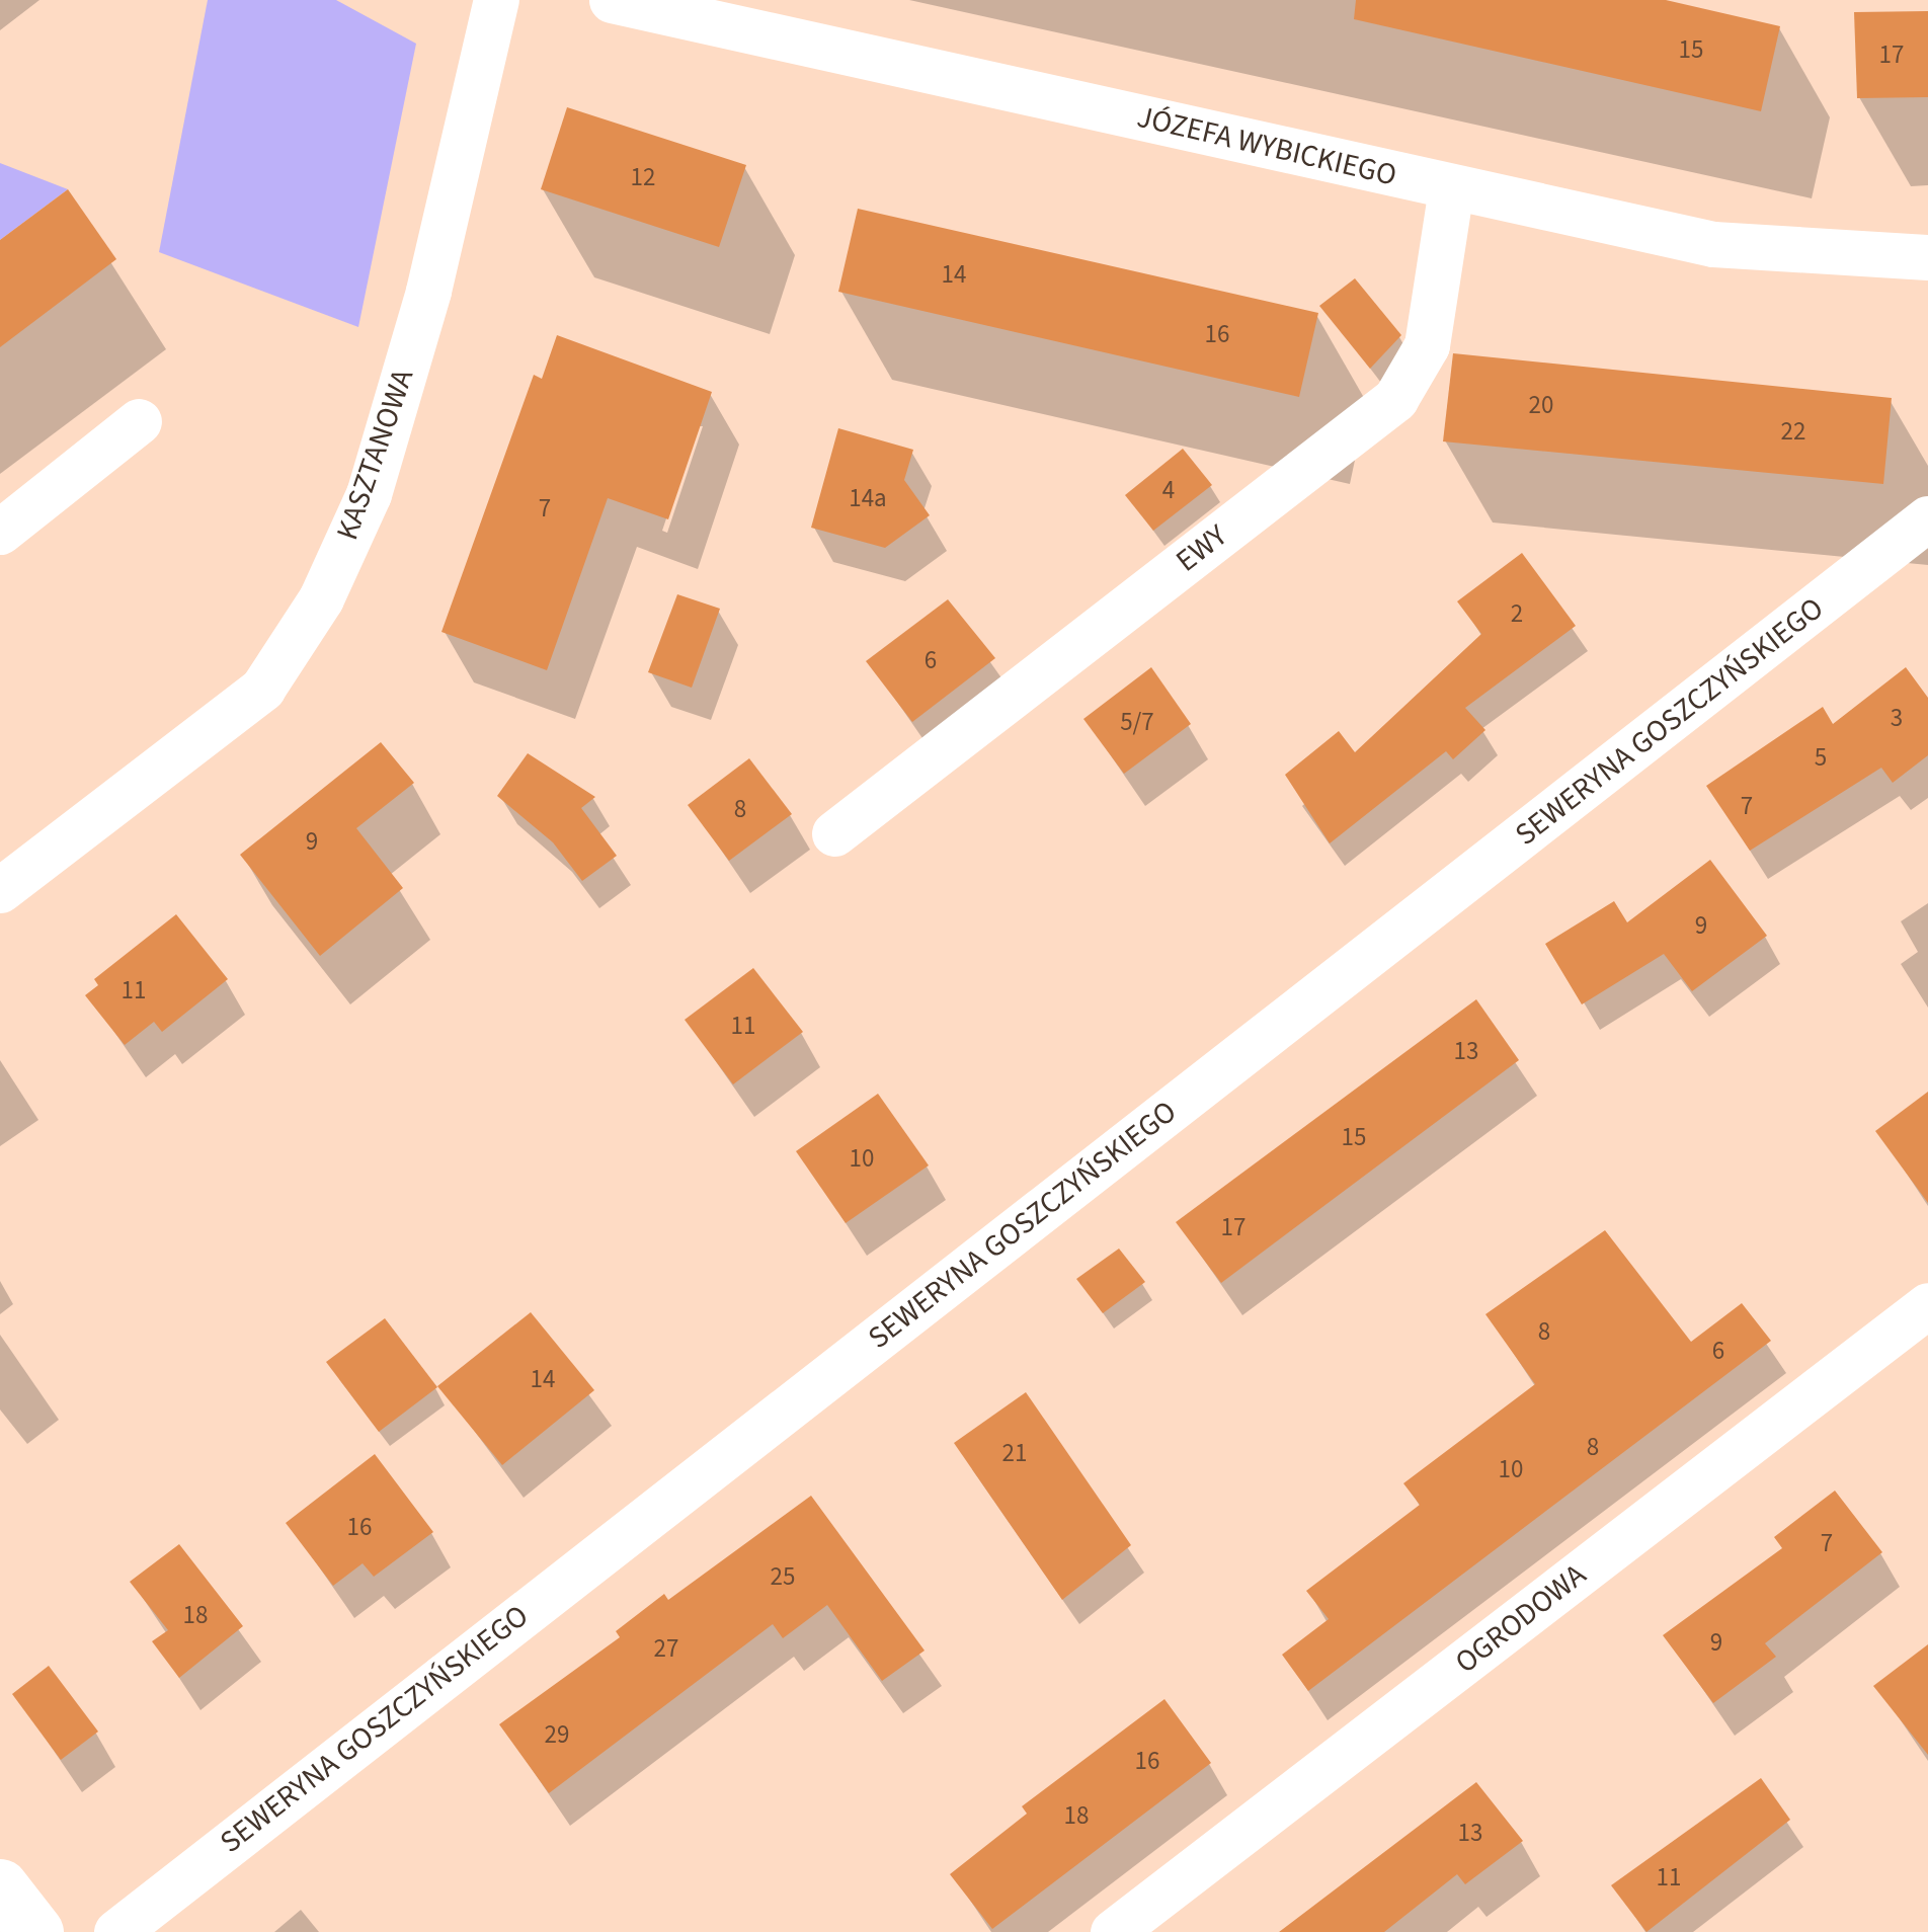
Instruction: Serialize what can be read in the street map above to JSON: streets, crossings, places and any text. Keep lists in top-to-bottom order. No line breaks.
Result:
{"streets":{"street":["JÓZEFA WYBICKIEGO","KASZTANOWA","EWY","SEWERYNA GOSZCZYŃSKIEGO","OGRODOWA"]},"crossings":[["JÓZEFA WYBICKIEGO","EWY"]],"house_numbers":["15","17","12","14","16","20","22","4","14a","7","2","6","3","5/7","5","7","8","9","9","11","11","13","15","10","17","8","6","14","8","21","10","16","7","25","18","9","27","29","16","18","13","11"]}
